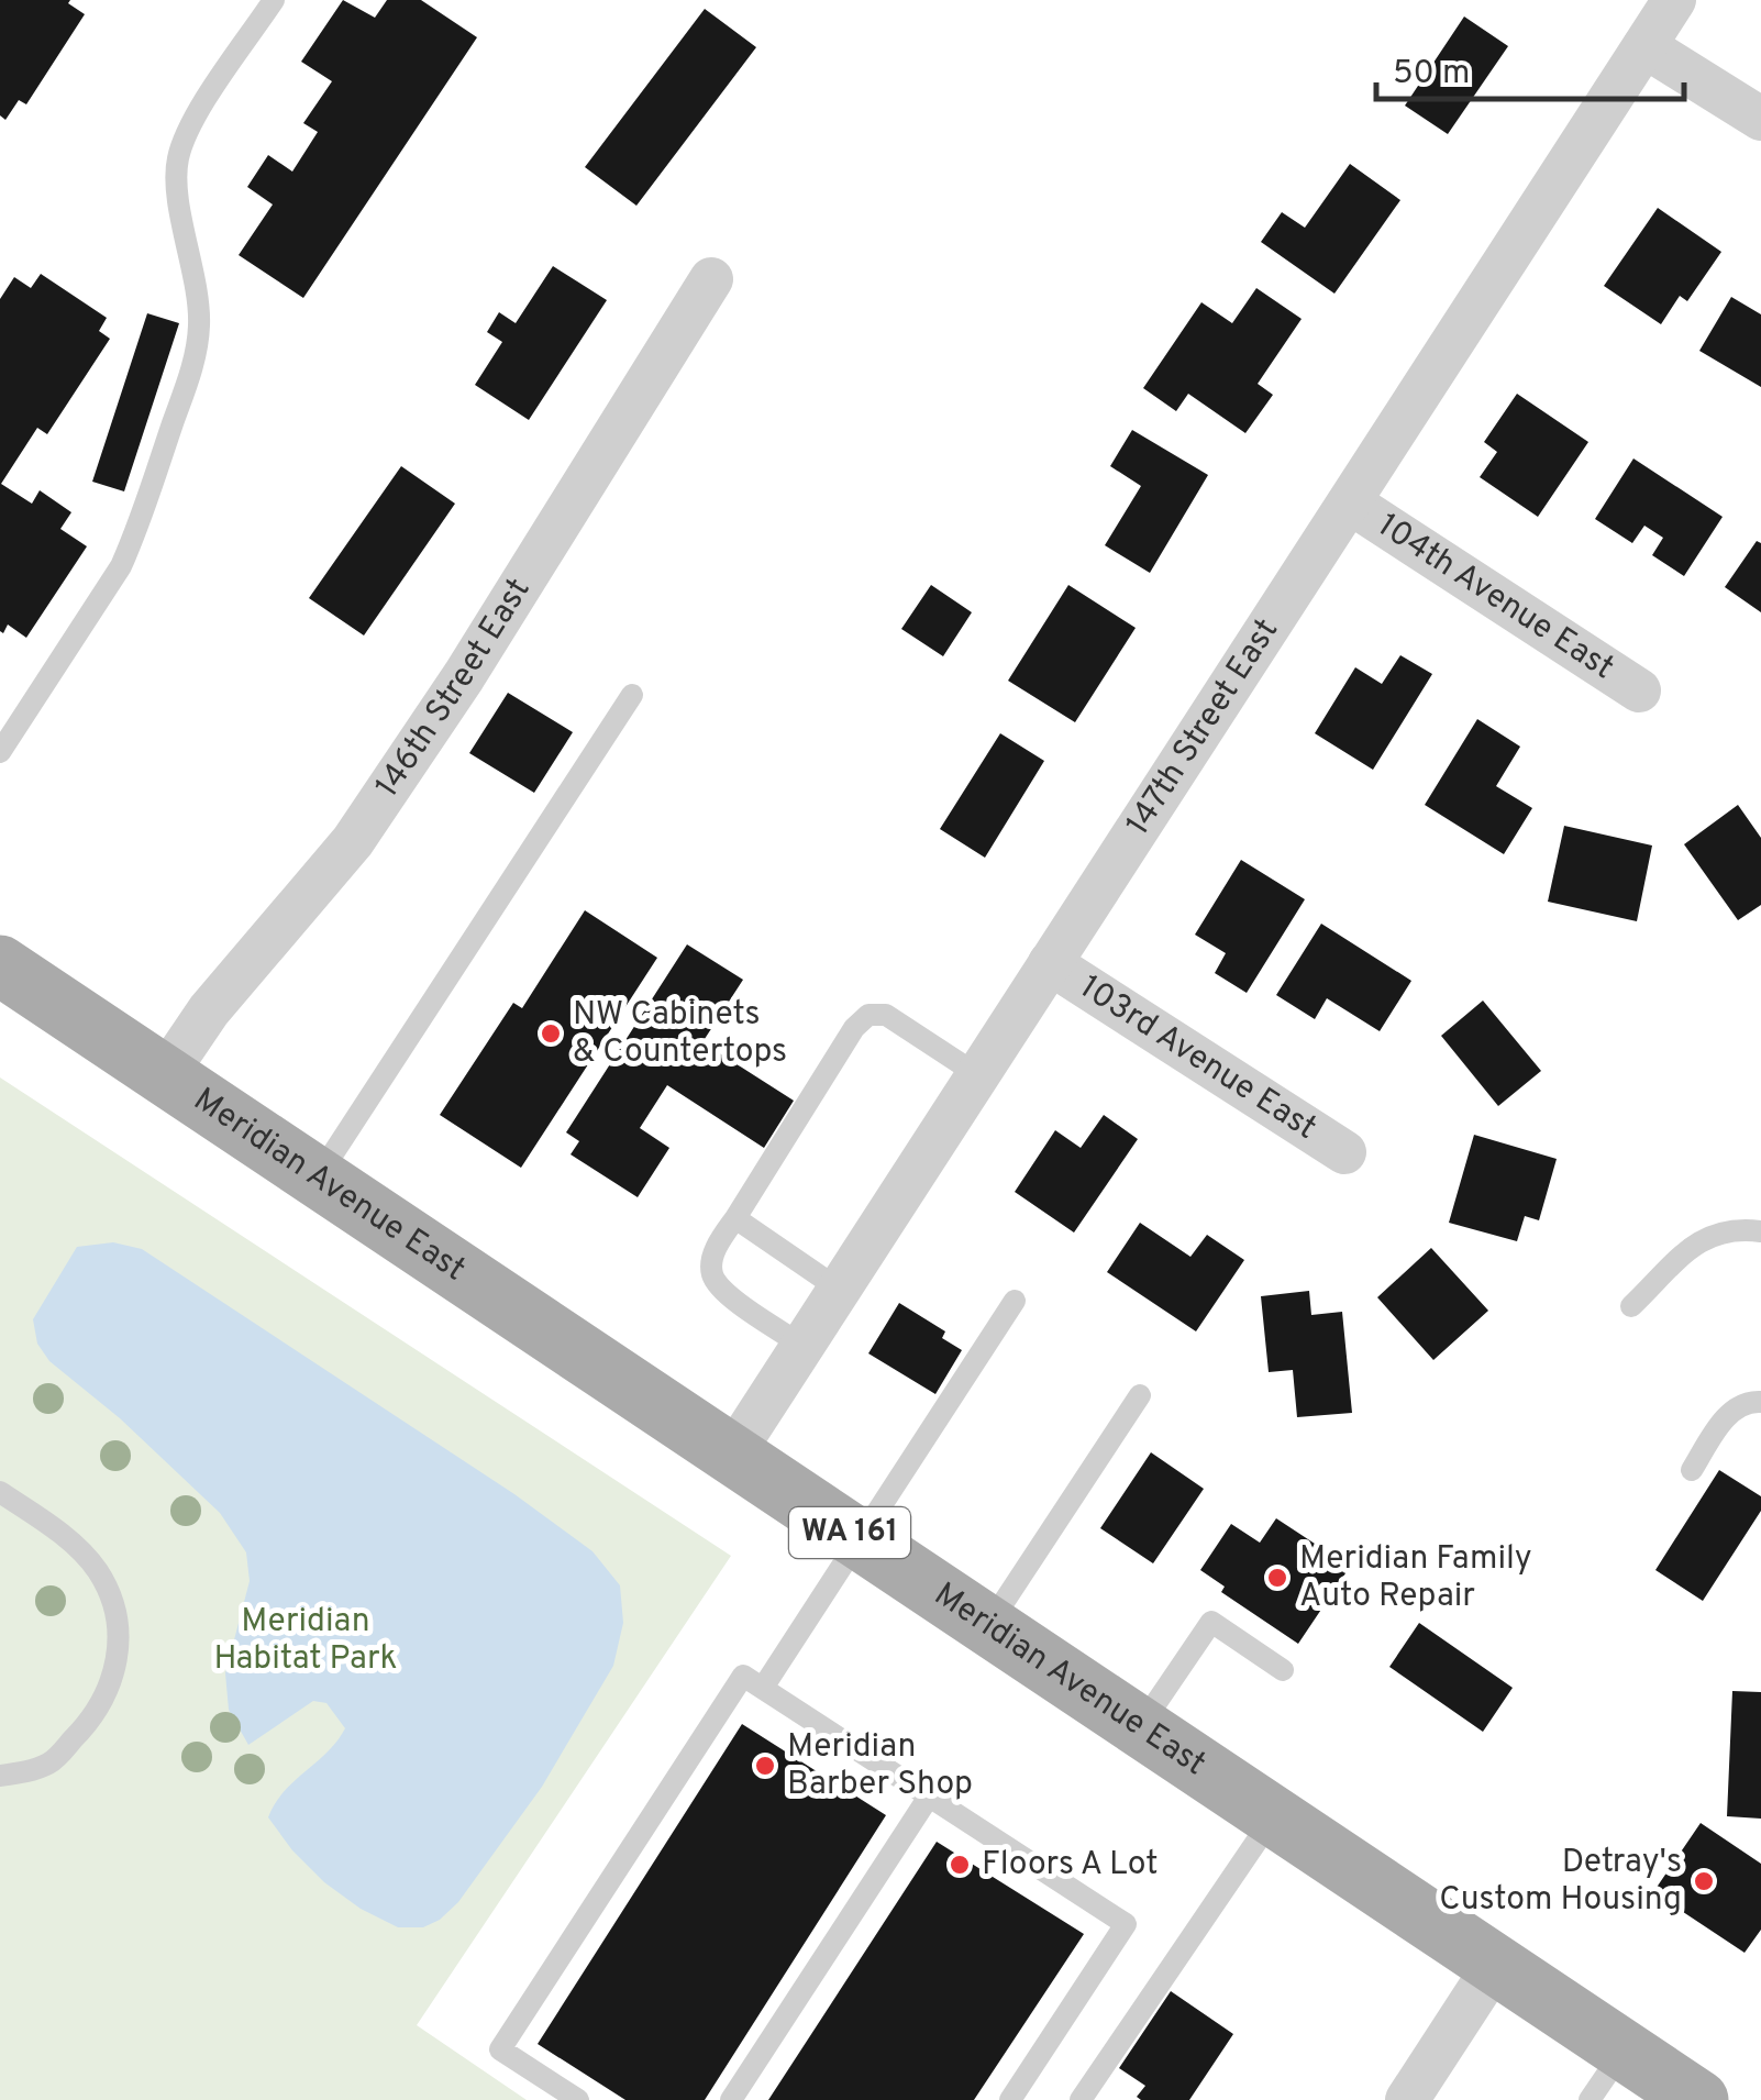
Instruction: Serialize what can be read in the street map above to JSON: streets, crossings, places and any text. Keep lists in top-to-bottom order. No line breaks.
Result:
{"streets":{"main road":["Meridian Avenue East","WA 161"],"street":["104th Avenue East","146th Street East","147th Street East","103rd Avenue East"]},"crossings":[["104th Avenue East","147th Street East"],["146th Street East","Meridian Avenue East"],["147th Street East","103rd Avenue East"],["147th Street East","Meridian Avenue East"]],"parks":["Meridian Habitat Park"],"places":["NW Cabinets & Countertops","Meridian Family Auto Repair","Meridian Barber Shop","Floors A Lot","Detray's Custom Housing"],"scale_bar":"50 m"}
